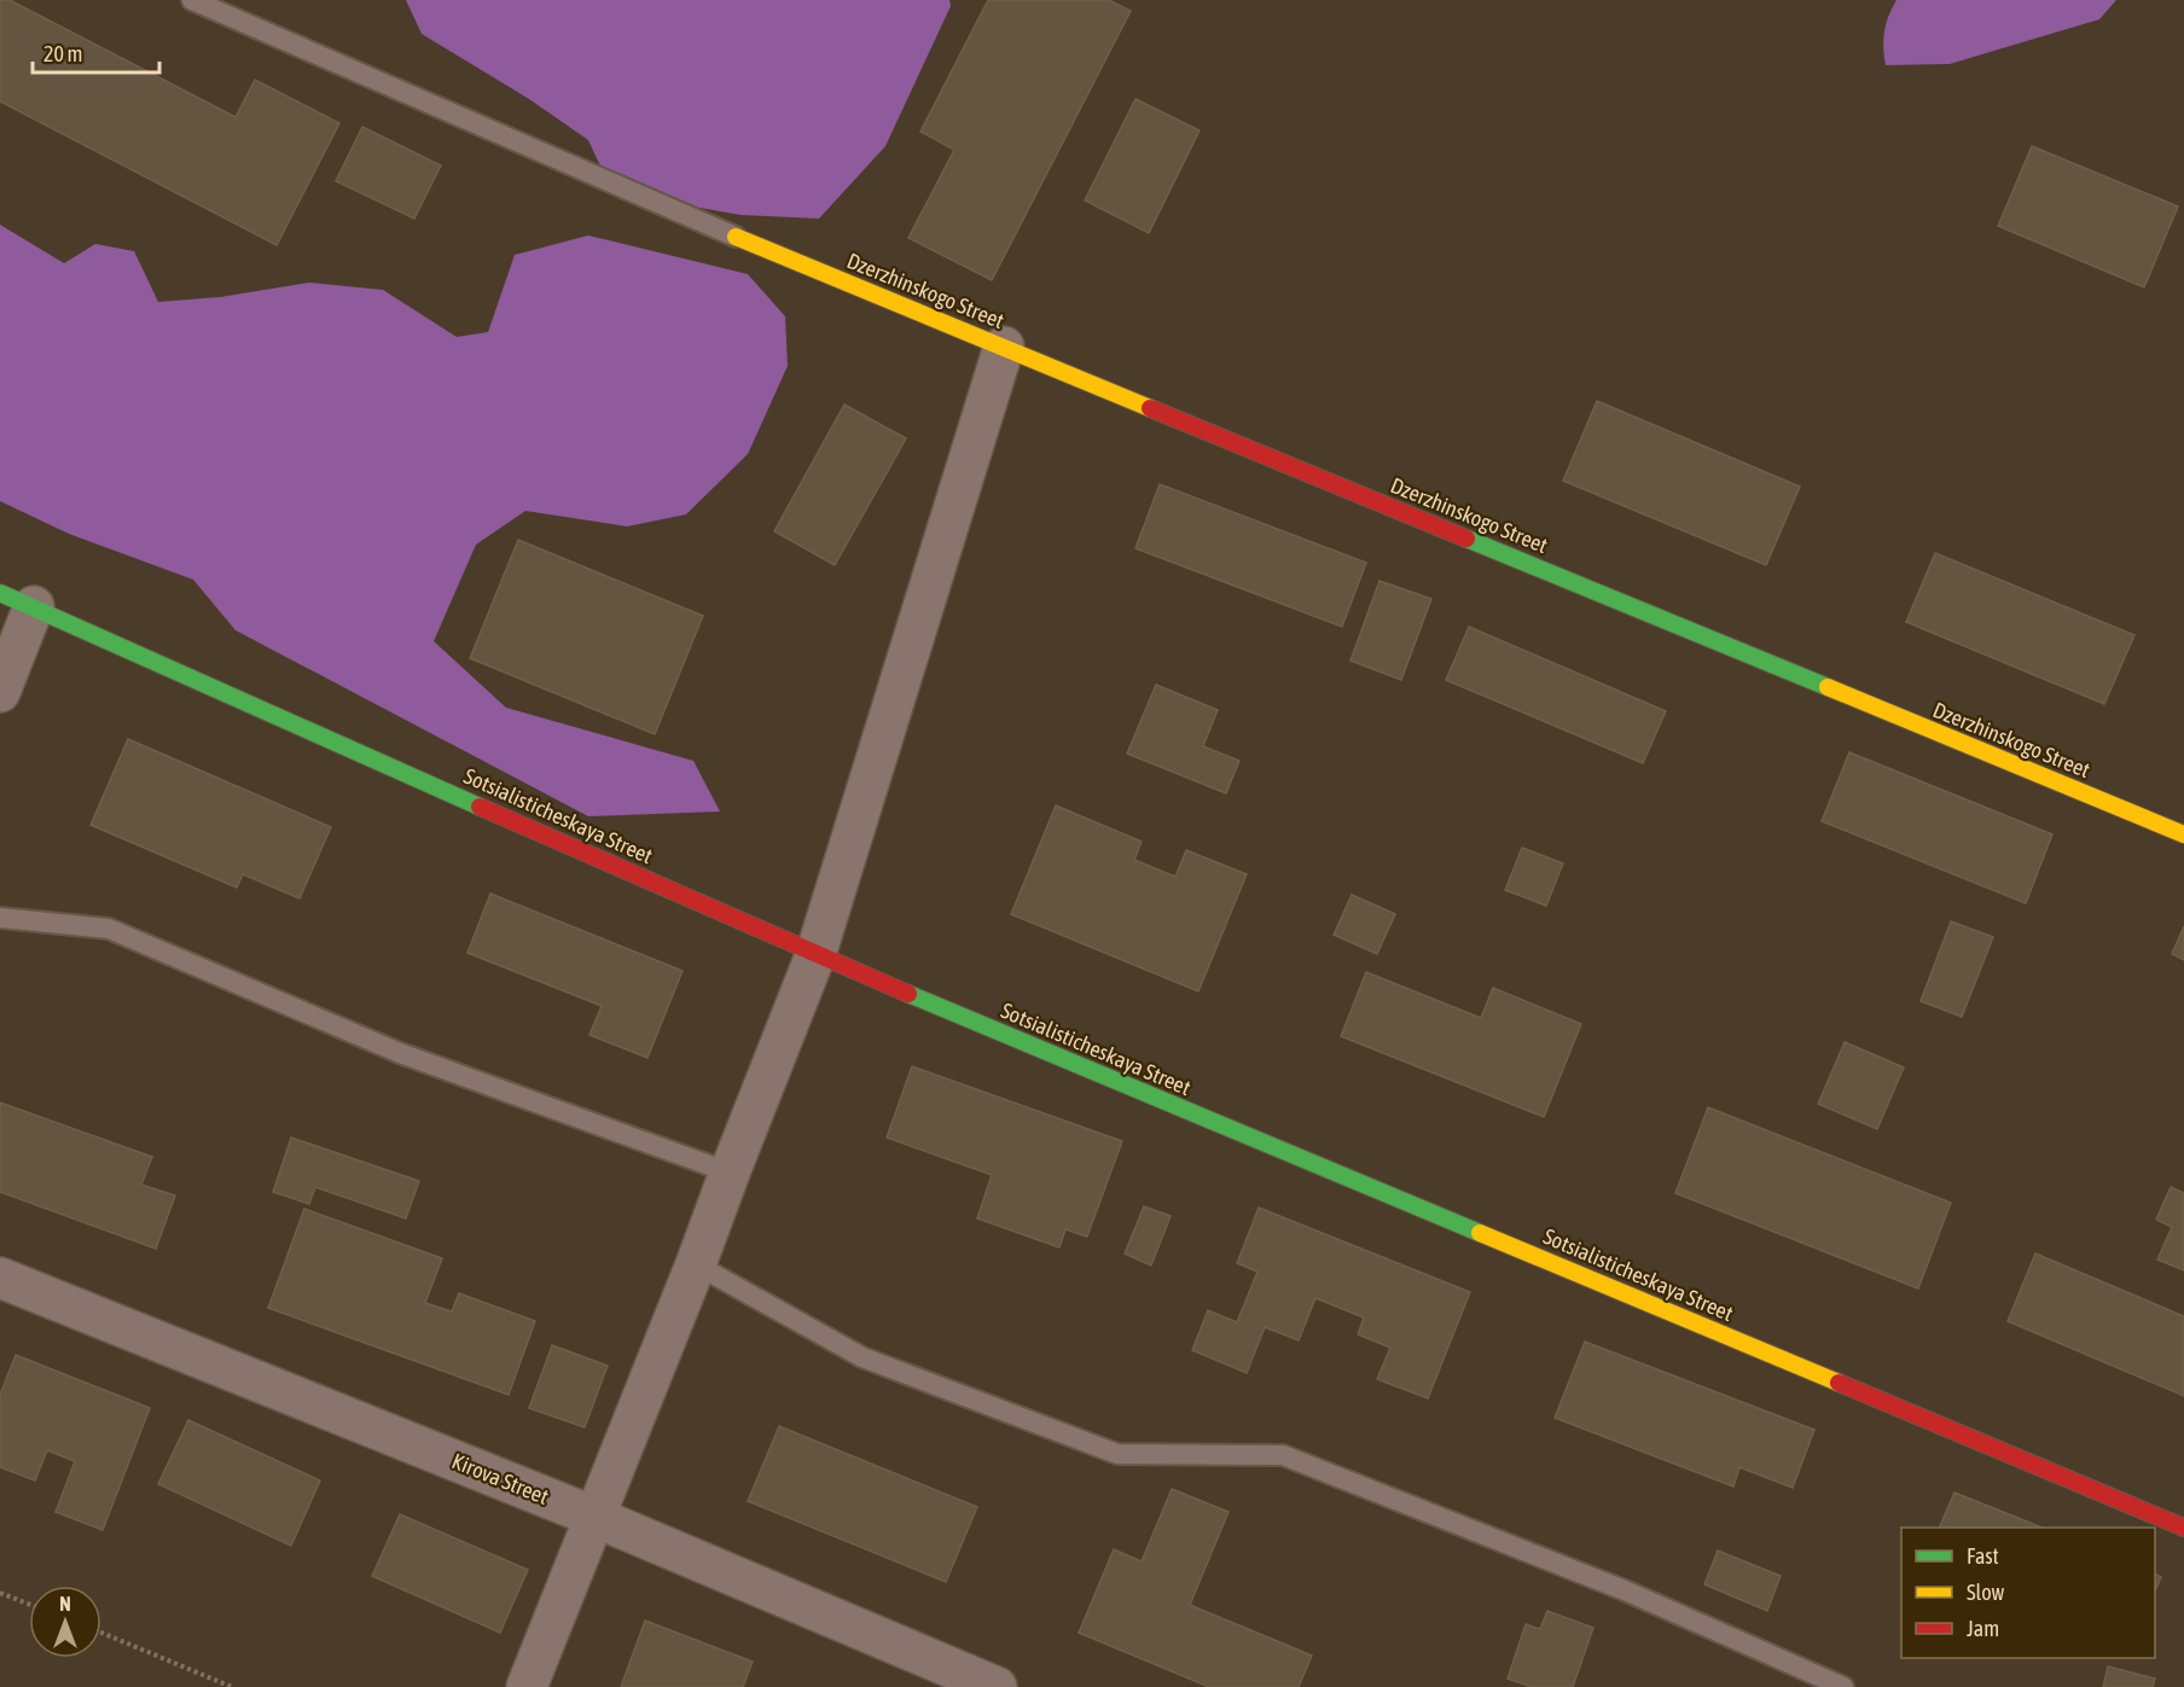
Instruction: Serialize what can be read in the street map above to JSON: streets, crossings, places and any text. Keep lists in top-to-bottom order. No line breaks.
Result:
{"streets":{"street":["Dzerzhinskogo Street","Sotsialisticheskaya Street","Kirova Street"]},"legend":["Fast","Slow","Jam"],"scale_bar":"20 m","north":"top"}
